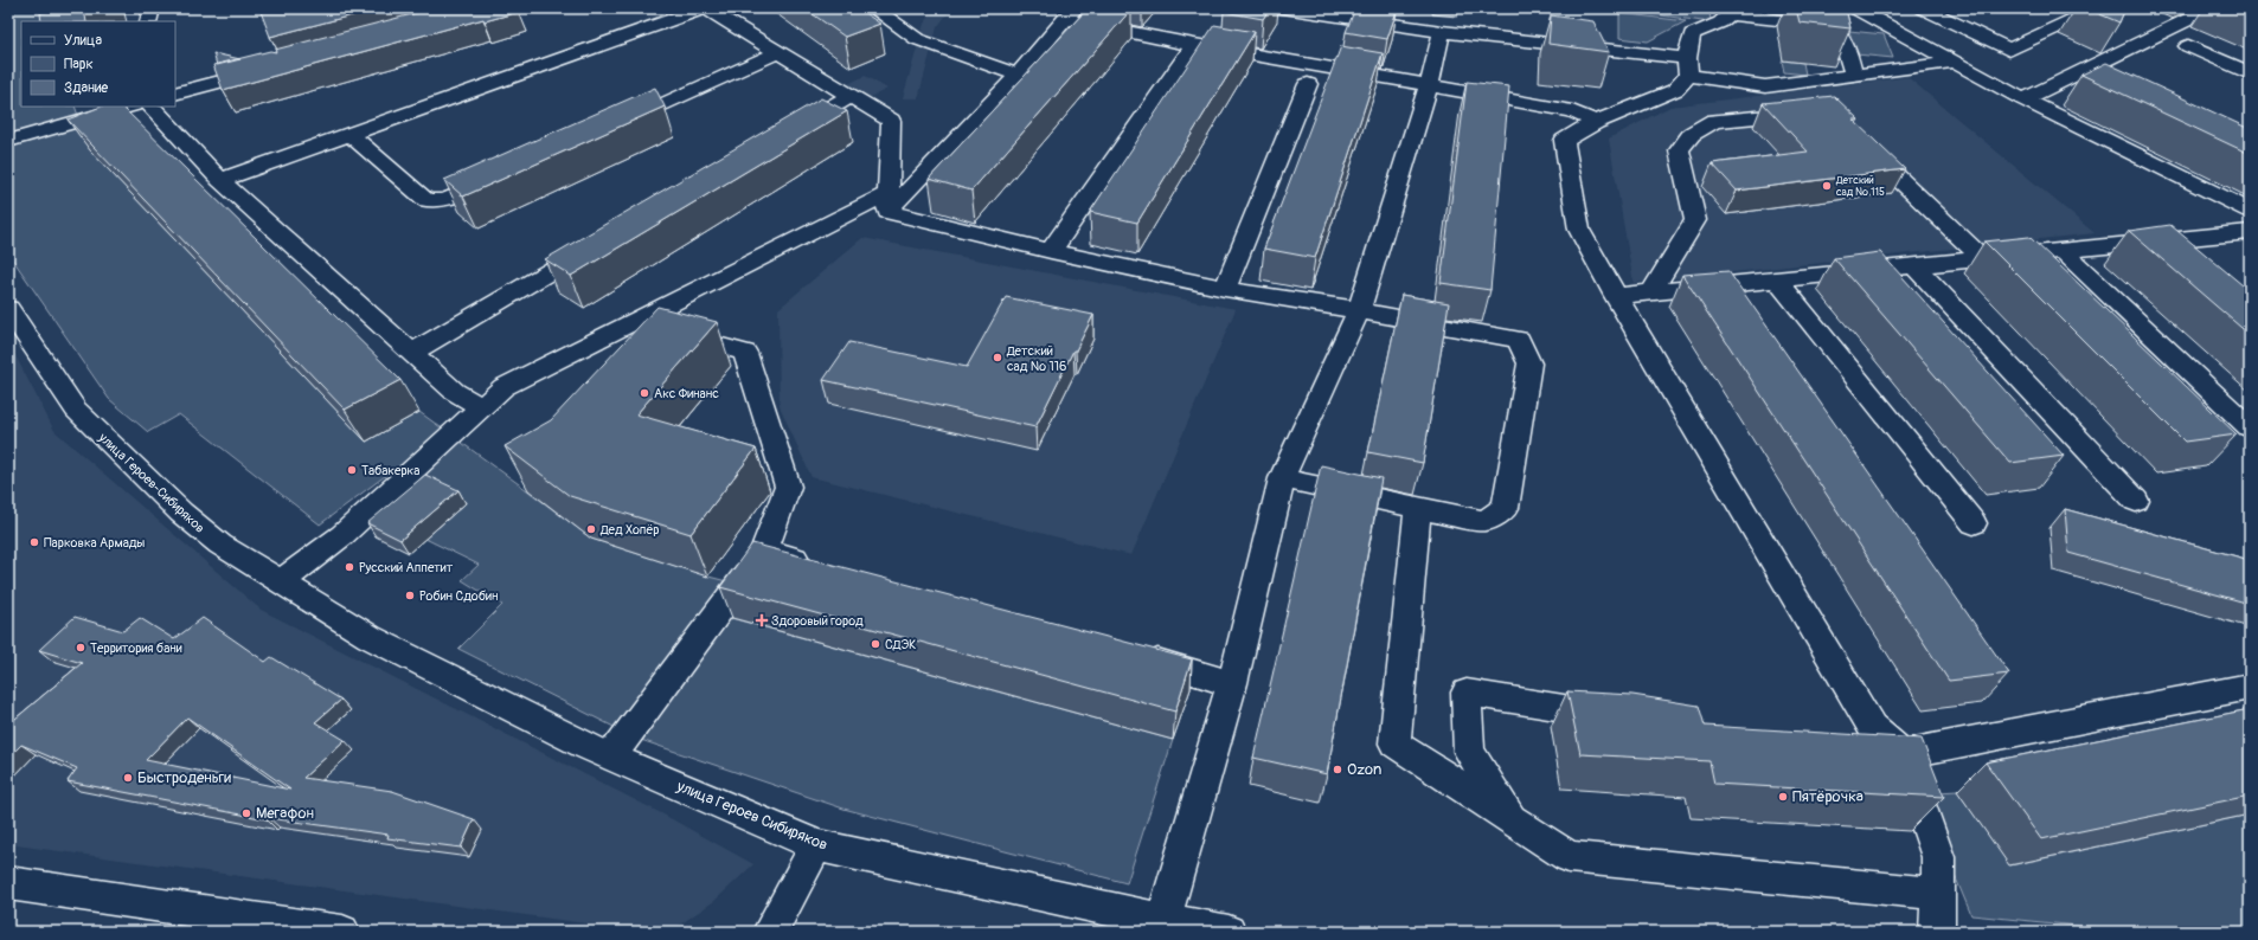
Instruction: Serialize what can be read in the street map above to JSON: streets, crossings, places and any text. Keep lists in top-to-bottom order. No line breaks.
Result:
{"streets":{"main road":["улица Героев-Сибиряков","улица Героев Сибиряков"]},"crossings":[["улица Героев-Сибиряков","улица Героев Сибиряков"]],"places":{"other":["Детский сад № 115","Детский сад № 116","Акс Финанс","Табакерка","Дед Хопёр","Парковка Армады","Русский Аппетит","Робин Сдобин","СДЭК","Территория бани","Ozon","Быстроденьги","Пятёрочка","Мегафон"],"health":["Здоровый город"]},"legend":["Улица","Парк","Здание"]}
